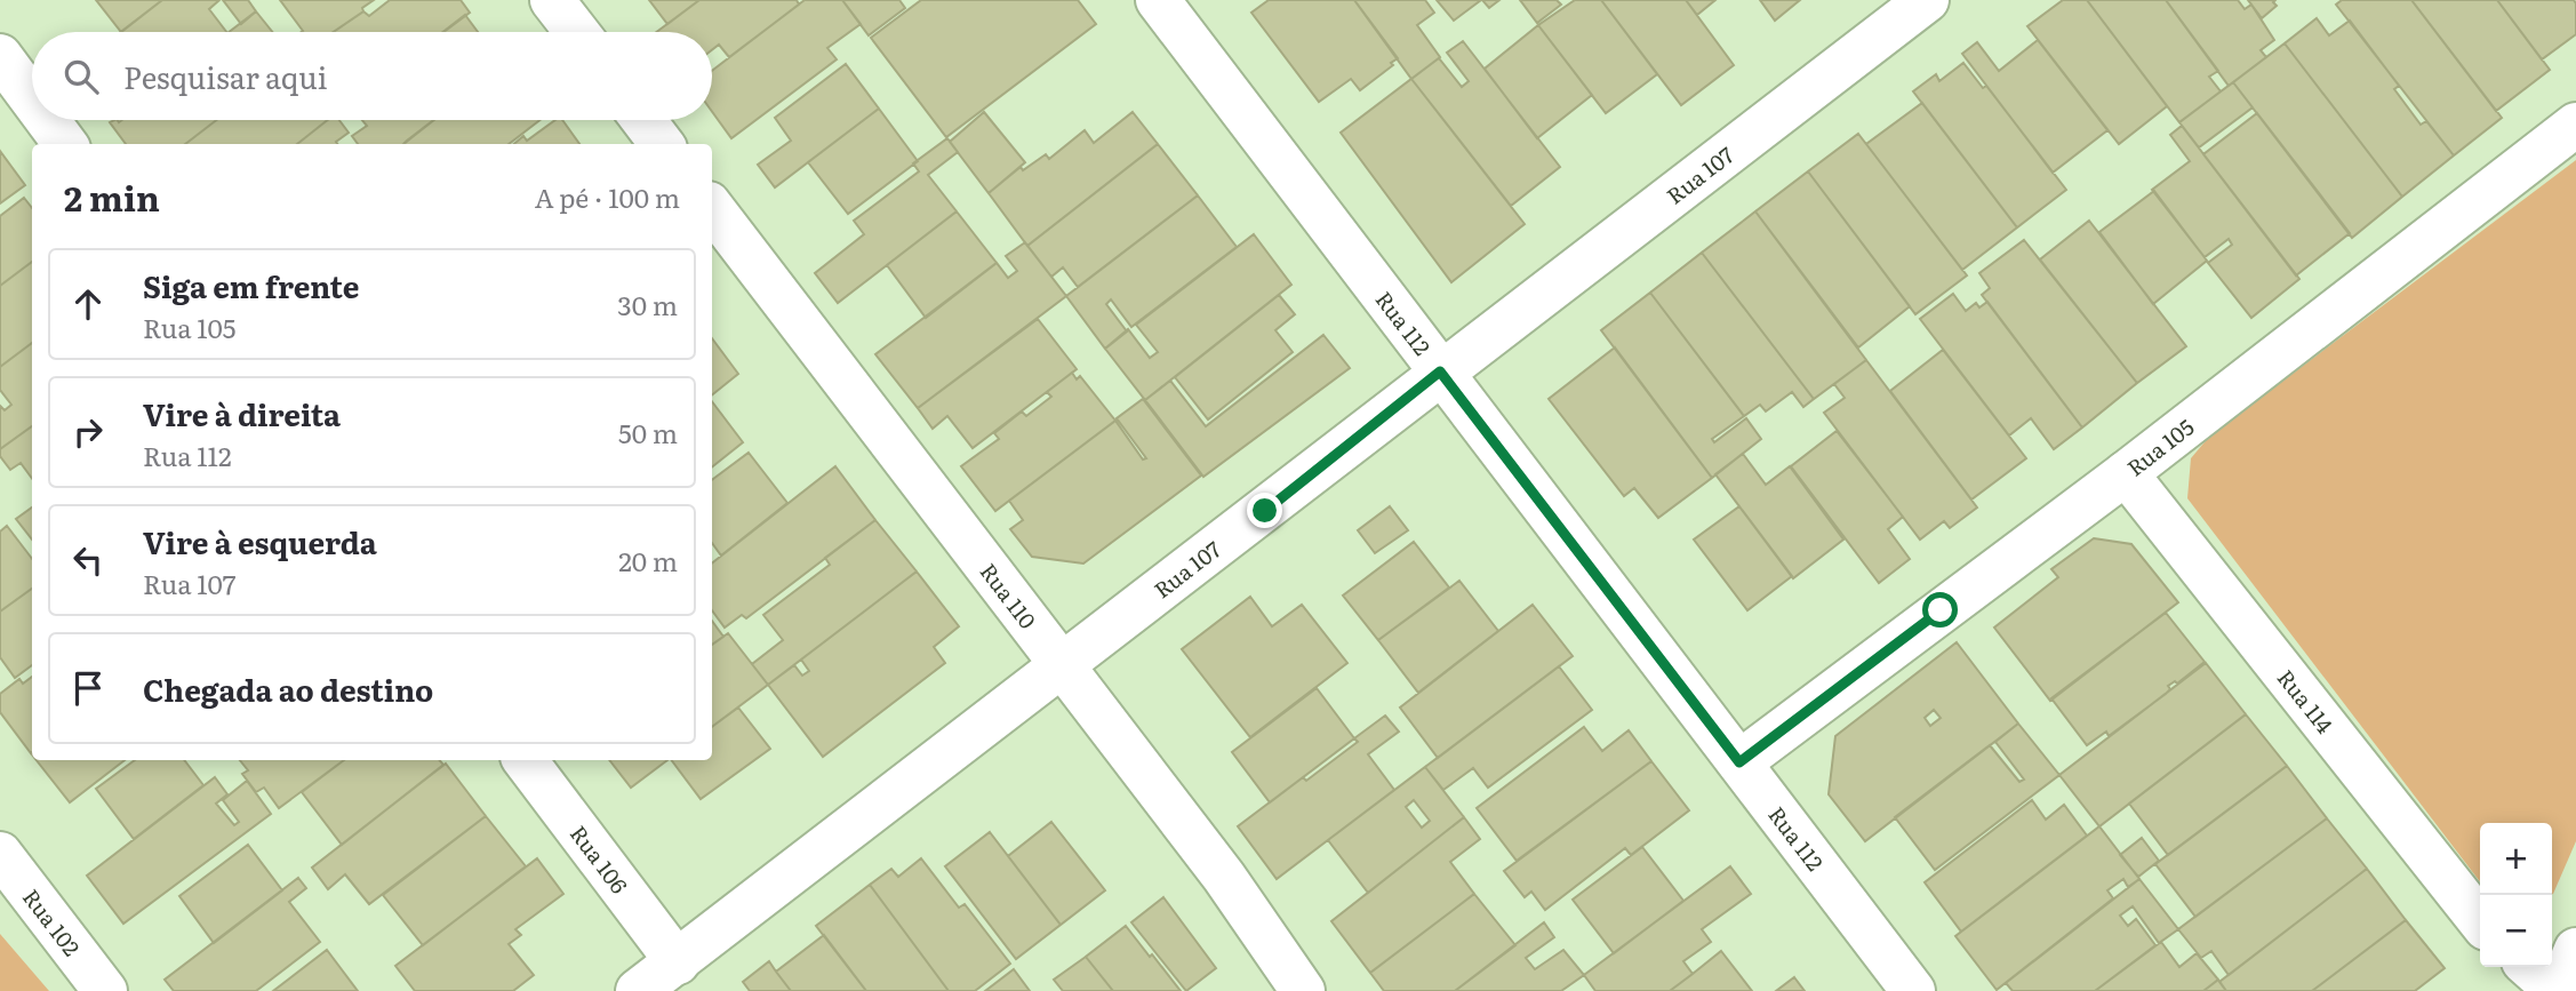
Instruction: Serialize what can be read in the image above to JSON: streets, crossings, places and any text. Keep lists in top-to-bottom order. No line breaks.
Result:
{"streets":{"street":["Rua 107","Rua 112","Rua 105","Rua 110","Rua 114","Rua 106","Rua 102"]},"crossings":[["Rua 107","Rua 112"],["Rua 107","Rua 110"],["Rua 107","Rua 106"],["Rua 112","Rua 105"],["Rua 105","Rua 114"]],"page":{"search":"Pesquisar aqui","heading":["2 min","A pé · 100 m"],"list":[["Siga em frente","Rua 105","30 m"],["Vire à direita","Rua 112","50 m"],["Vire à esquerda","Rua 107","20 m"],"Chegada ao destino"],"map_buttons":["+","−"]}}
